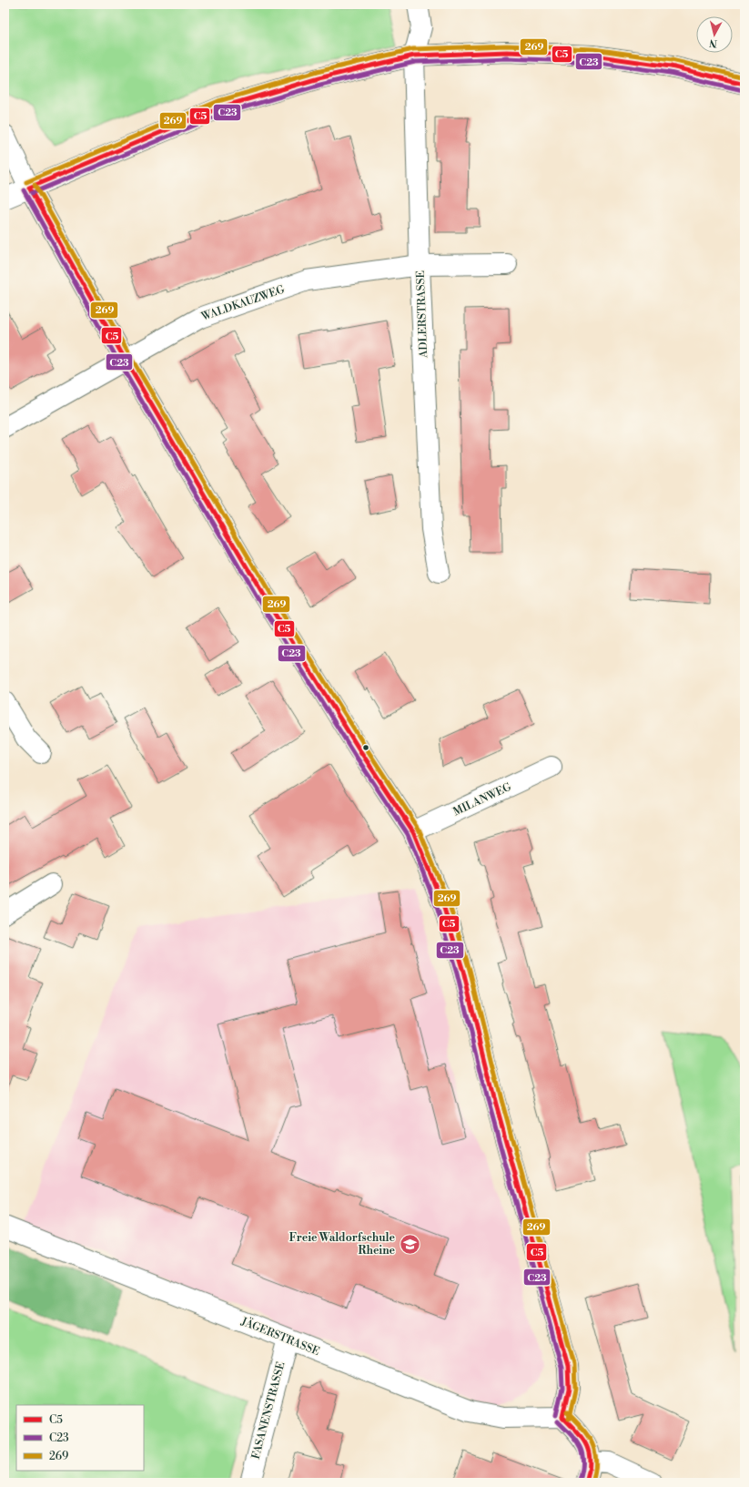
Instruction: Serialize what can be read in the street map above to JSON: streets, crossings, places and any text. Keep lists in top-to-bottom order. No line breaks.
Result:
{"streets":{"street":["WALDKAUZWEG","ADLERSTRASSE","MILANWEG","JÄGERSTRASSE","FASANENSTRASSE"]},"crossings":[["WALDKAUZWEG","ADLERSTRASSE"],["JÄGERSTRASSE","FASANENSTRASSE"]],"places":{"school or university":["Freie Waldorfschule Rheine"]},"lines":["transit line 269","transit line C5","transit line C23"],"legend":["C5","C23","269"],"north":"bottom"}
